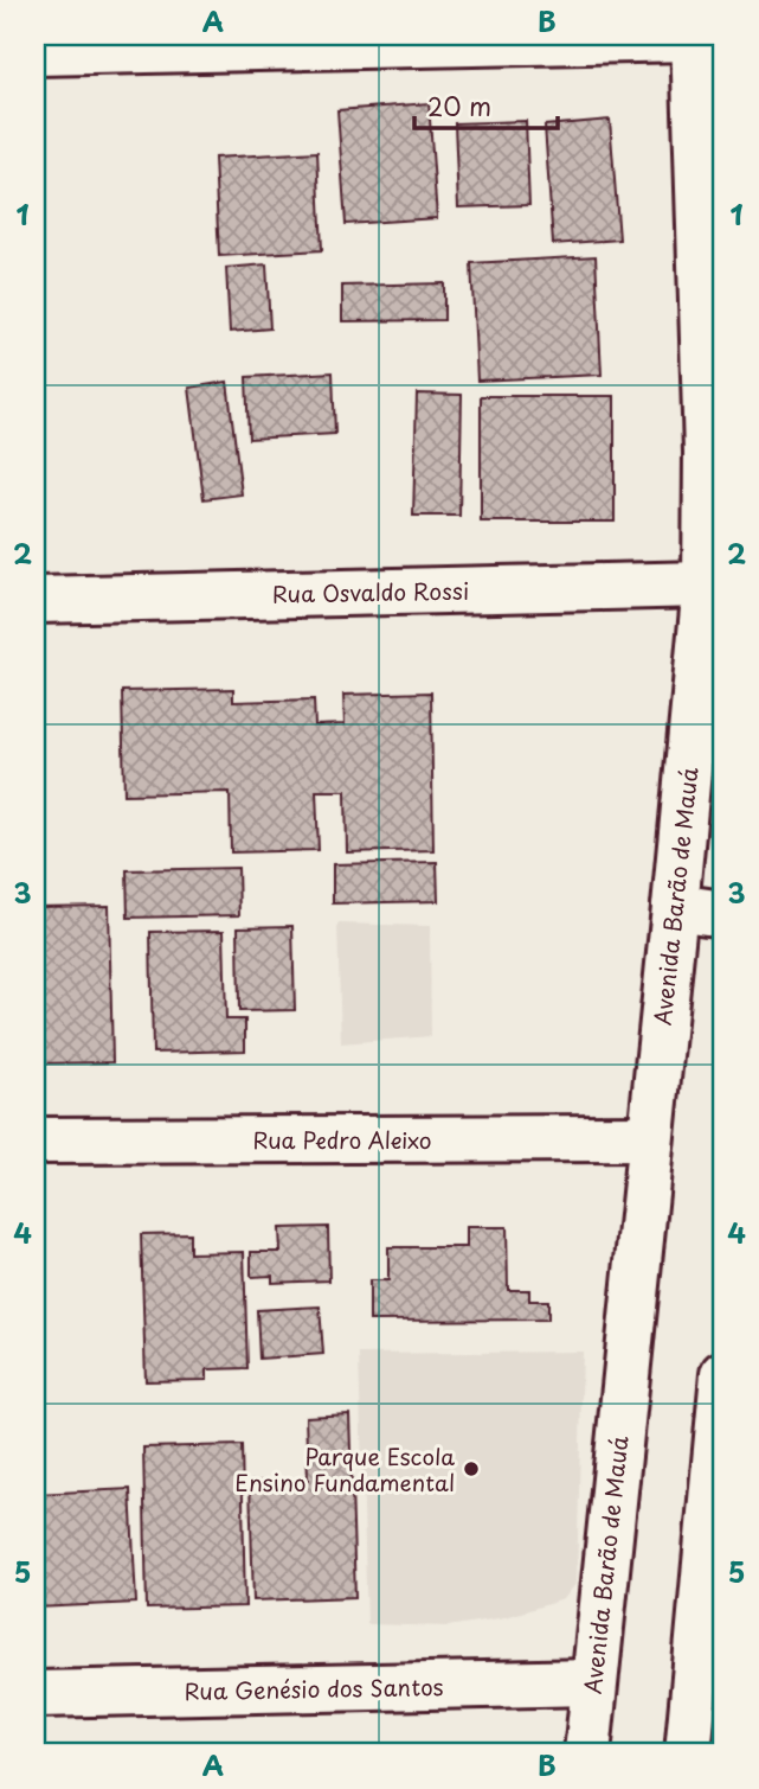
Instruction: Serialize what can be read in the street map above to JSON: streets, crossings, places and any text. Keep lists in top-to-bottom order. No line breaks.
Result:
{"streets":{"street":["Rua Osvaldo Rossi","Avenida Barão de Mauá","Rua Pedro Aleixo","Rua Genésio dos Santos"]},"crossings":[["Rua Osvaldo Rossi","Avenida Barão de Mauá"],["Avenida Barão de Mauá","Rua Pedro Aleixo"],["Avenida Barão de Mauá","Rua Genésio dos Santos"]],"places":["Parque Escola Ensino Fundamental"],"scale_bar":"20 m","grid":{"columns":["A","B"],"rows":["1","2","3","4","5"]}}
